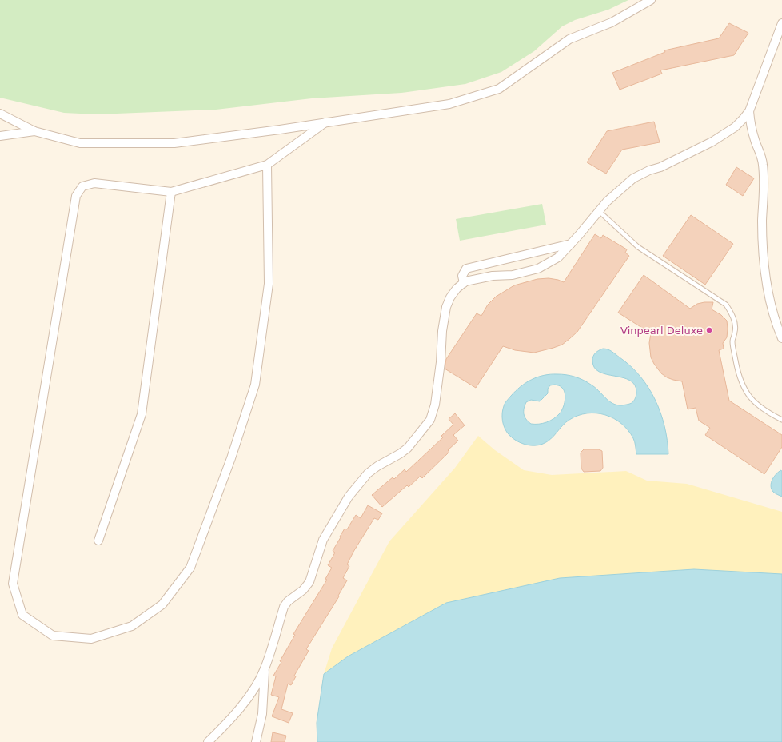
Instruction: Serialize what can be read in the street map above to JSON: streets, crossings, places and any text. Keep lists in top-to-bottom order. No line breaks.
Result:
{"places":["Vinpearl Deluxe"]}
